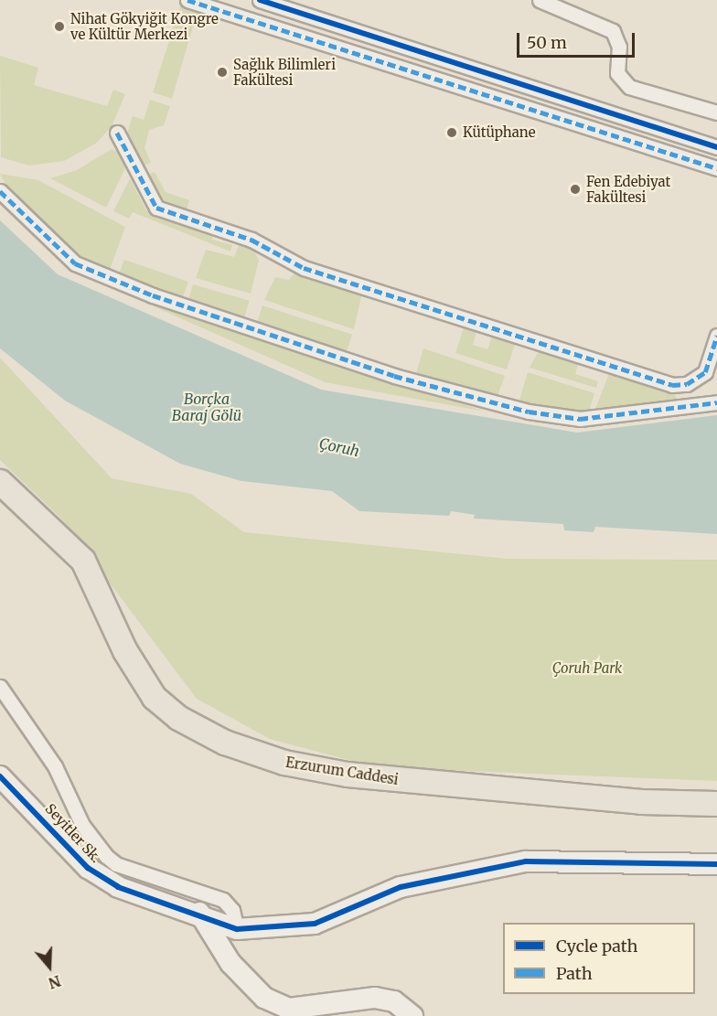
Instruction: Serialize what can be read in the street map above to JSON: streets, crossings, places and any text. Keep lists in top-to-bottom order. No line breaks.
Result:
{"streets":{"main road":["Erzurum Caddesi"],"street":["Seyitler Sk."]},"water":["Borçka Baraj Gölü","Çoruh"],"parks":["Çoruh Park"],"places":["Nihat Gökyiğit Kongre ve Kültür Merkezi","Sağlık Bilimleri Fakültesi","Kütüphane","Fen Edebiyat Fakültesi"],"legend":["Cycle path","Path"],"scale_bar":"50 m","north":"bottom"}
